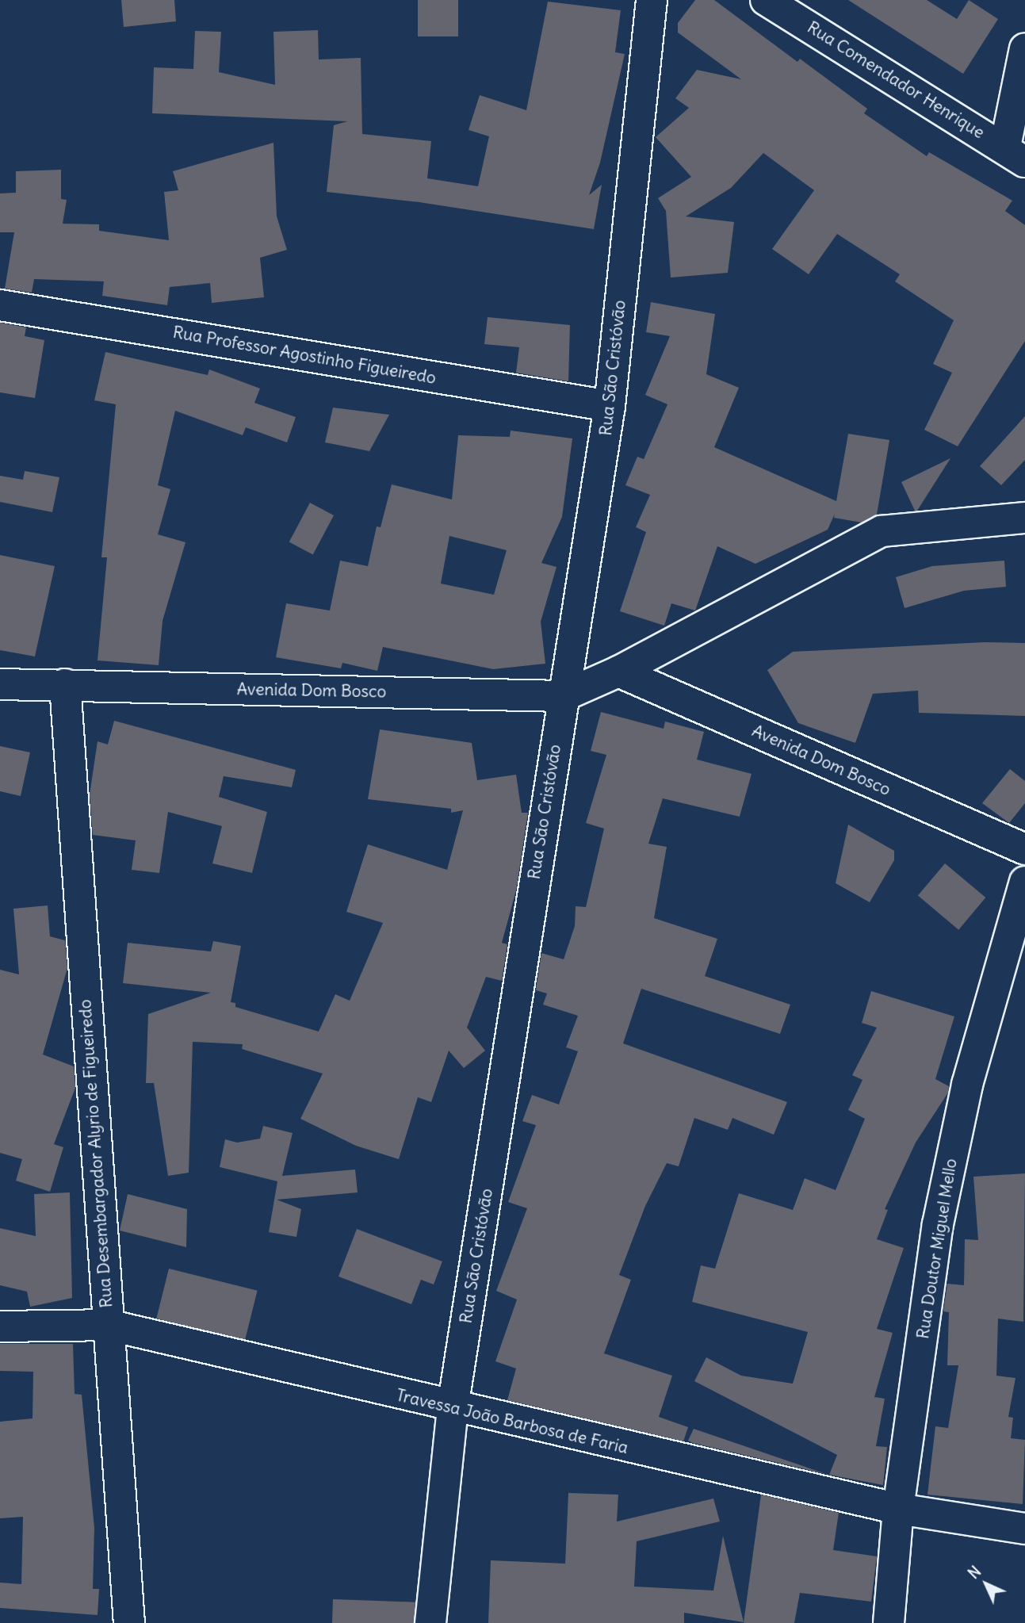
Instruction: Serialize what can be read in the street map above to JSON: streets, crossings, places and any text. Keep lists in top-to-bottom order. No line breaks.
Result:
{"streets":{"street":["Rua Comendador Henrique","Rua Professor Agostinho Figueiredo","Rua São Cristóvão","Avenida Dom Bosco","Rua Desembargador Alyrio de Figueiredo","Rua Doutor Miguel Mello","Travessa João Barbosa de Faria"]},"crossings":[["Rua Professor Agostinho Figueiredo","Rua São Cristóvão"],["Rua São Cristóvão","Avenida Dom Bosco"],["Rua São Cristóvão","Travessa João Barbosa de Faria"],["Avenida Dom Bosco","Rua Desembargador Alyrio de Figueiredo"],["Rua Desembargador Alyrio de Figueiredo","Travessa João Barbosa de Faria"],["Rua Doutor Miguel Mello","Travessa João Barbosa de Faria"]],"north":"top left"}
